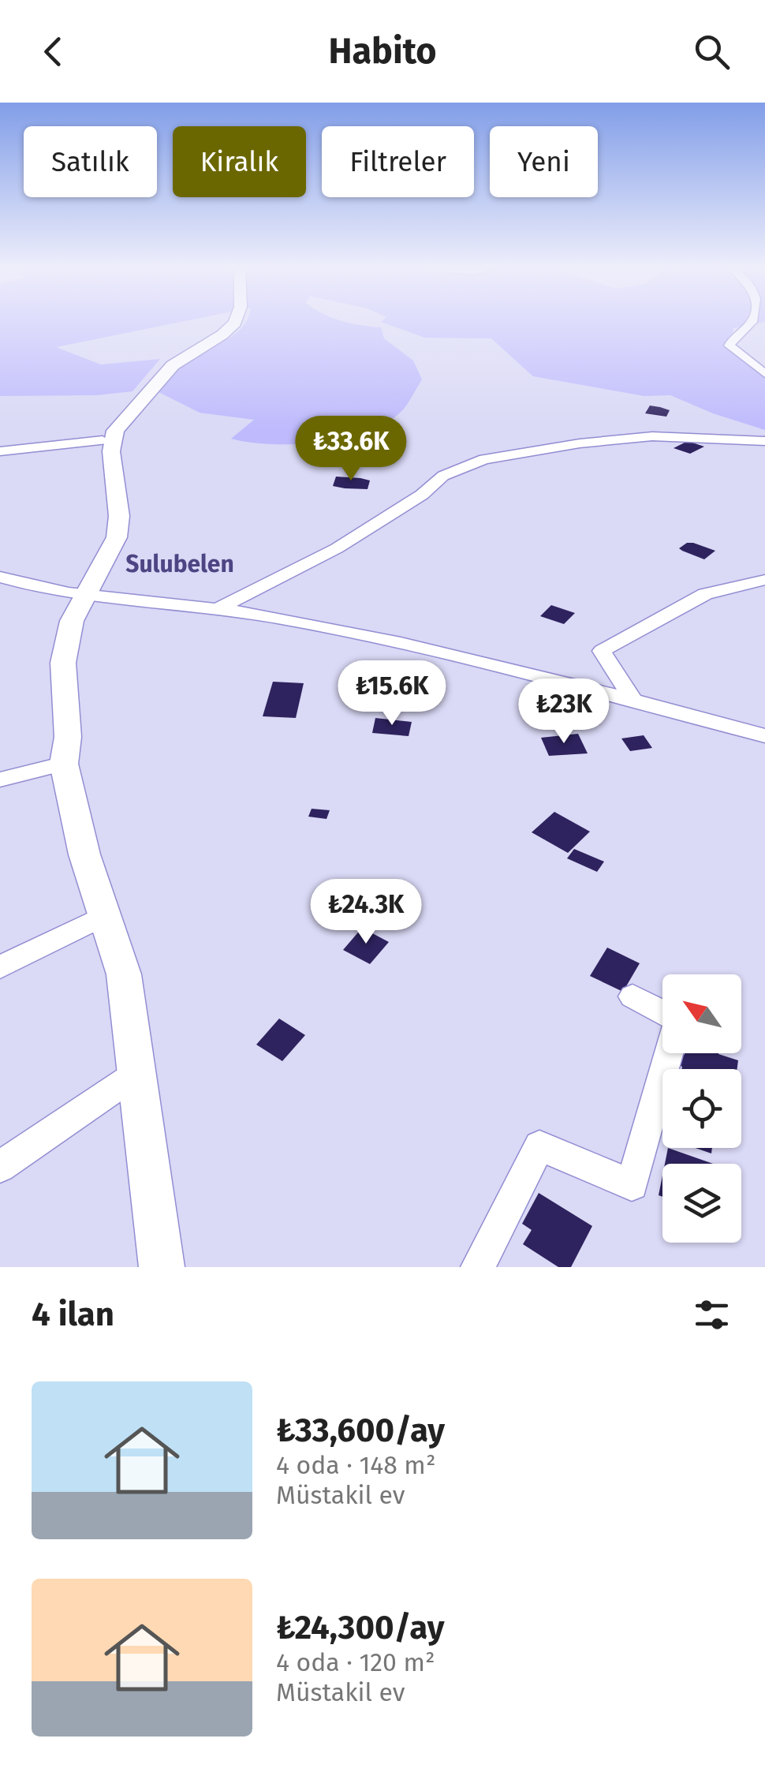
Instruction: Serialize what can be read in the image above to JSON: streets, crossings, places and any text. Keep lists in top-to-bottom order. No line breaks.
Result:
{"districts":["Sulubelen"],"north":"top left","page":{"header":"Habito","chip":["Satılık","Kiralık","Filtreler","Yeni"],"price":["₺33.6K","₺15.6K","₺23K","₺24.3K"],"heading":"4 ilan","list":[{"name":"₺33,600/ay","note":"4 oda · 148 m² · Müstakil ev"},{"name":"₺24,300/ay","note":"4 oda · 120 m² · Müstakil ev"}]}}
